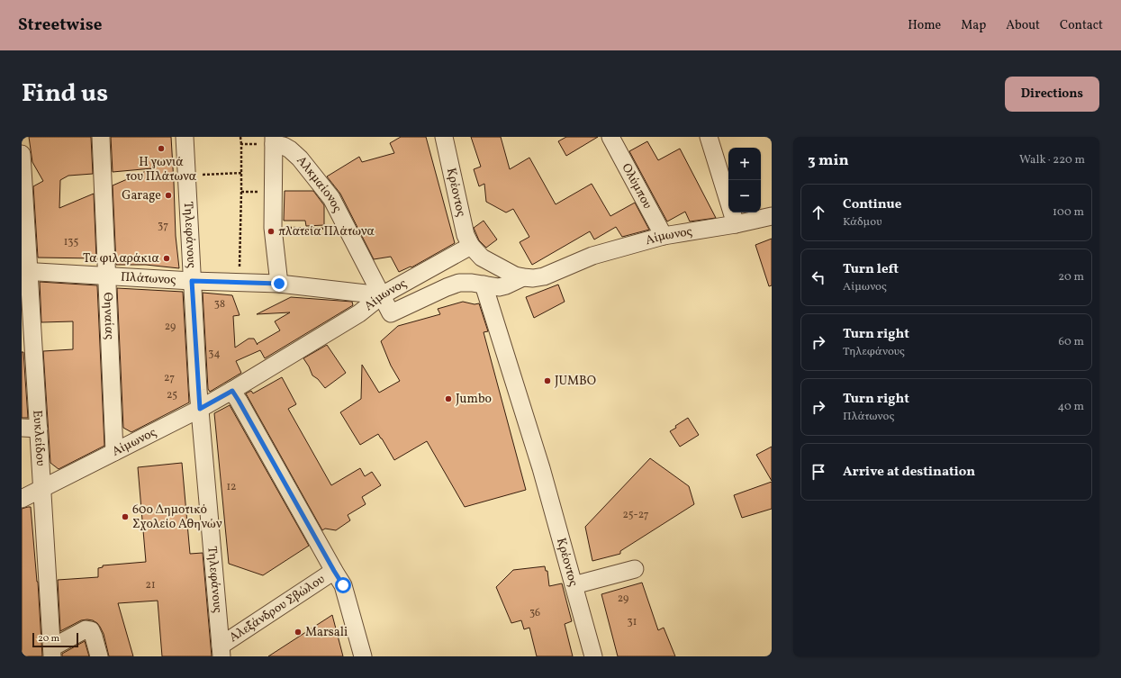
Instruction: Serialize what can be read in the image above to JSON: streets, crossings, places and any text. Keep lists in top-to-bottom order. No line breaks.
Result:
{"streets":{"street":["Αλκμαίονος","Ολύμπου","Κρέοντος","Τηλεφάνους","Αίμωνος","Πλάτωνος","Θηναίας","Ευκλείδου","Αλεξάνδρου Σβώλου"]},"crossings":[["Αλκμαίονος","Κρέοντος"],["Αλκμαίονος","Αίμωνος"],["Αλκμαίονος","Πλάτωνος"],["Ολύμπου","Αίμωνος"],["Κρέοντος","Αίμωνος"],["Τηλεφάνους","Αίμωνος"],["Τηλεφάνους","Πλάτωνος"],["Τηλεφάνους","Αλεξάνδρου Σβώλου"],["Αίμωνος","Πλάτωνος"],["Αίμωνος","Θηναίας"],["Αίμωνος","Ευκλείδου"],["Πλάτωνος","Θηναίας"],["Πλάτωνος","Ευκλείδου"]],"places":["Η γωνιά του Πλάτωνα","Garage","πλατεία Πλάτωνα","Τα φιλαράκια","JUMBO","Jumbo","60ο Δημοτικό Σχολείο Αθηνών","Marsali"],"house_numbers":["37","135","38","29","34","27","25","12","25-27","21","29","36","31"],"scale_bar":"20 m","page":{"header":"Streetwise","nav":["Home","Map","About","Contact"],"title":"Find us","buttons":"Directions","heading":["3 min","Walk · 220 m"],"map_buttons":["+","−"],"list":[["Continue","Κάδμου","100 m"],["Turn left","Αίμωνος","20 m"],["Turn right","Τηλεφάνους","60 m"],["Turn right","Πλάτωνος","40 m"],"Arrive at destination"],"scale":"20 m"}}
